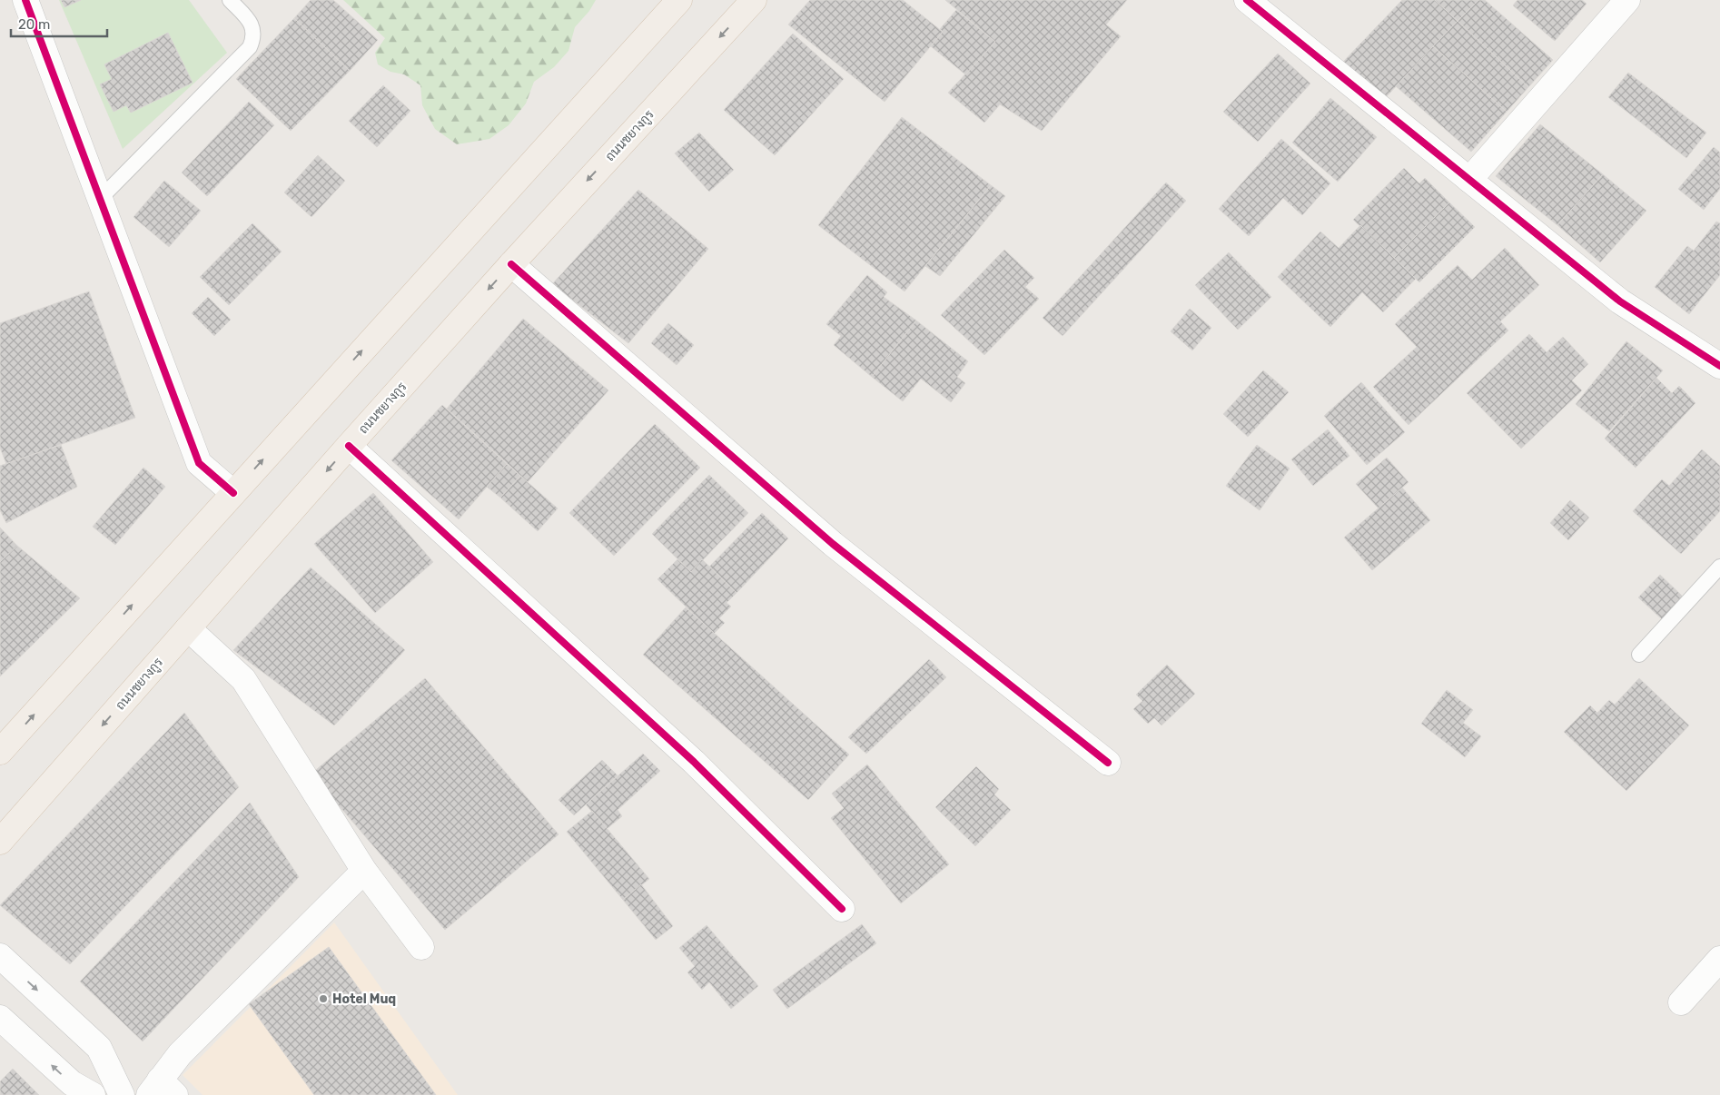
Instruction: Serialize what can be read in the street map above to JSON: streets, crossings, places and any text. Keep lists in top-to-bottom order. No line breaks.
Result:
{"streets":{"main road":["ถนนชยางกูร"]},"places":["Hotel Muq"],"scale_bar":"20 m"}
